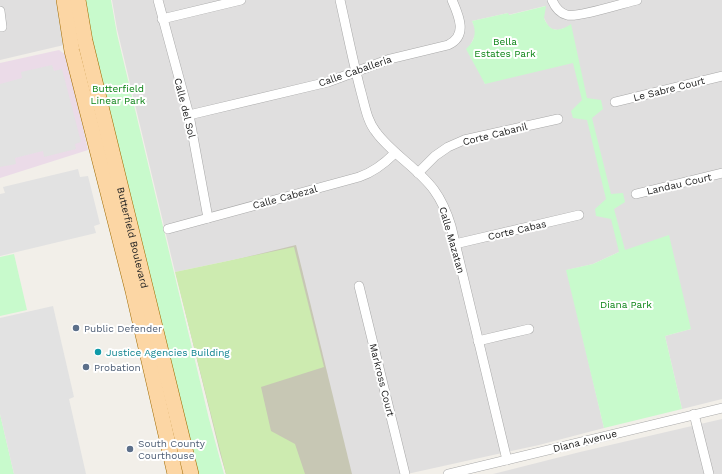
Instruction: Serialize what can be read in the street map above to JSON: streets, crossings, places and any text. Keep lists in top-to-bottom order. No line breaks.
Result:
{"streets":{"main road":["Butterfield Boulevard"],"street":["Calle Caballeria","Le Sabre Court","Calle del Sol","Corte Cabanil","Landau Court","Calle Cabezal","Corte Cabas","Calle Mazatan","Markross Court","Diana Avenue"]},"crossings":[["Calle Caballeria","Calle del Sol"],["Calle Caballeria","Calle Mazatan"],["Calle del Sol","Calle Cabezal"],["Corte Cabanil","Calle Mazatan"],["Calle Cabezal","Calle Mazatan"],["Corte Cabas","Calle Mazatan"],["Calle Mazatan","Diana Avenue"]],"parks":["Bella Estates Park","Butterfield Linear Park","Diana Park"],"places":["Public Defender","Justice Agencies Building","Probation","South County Courthouse"]}
